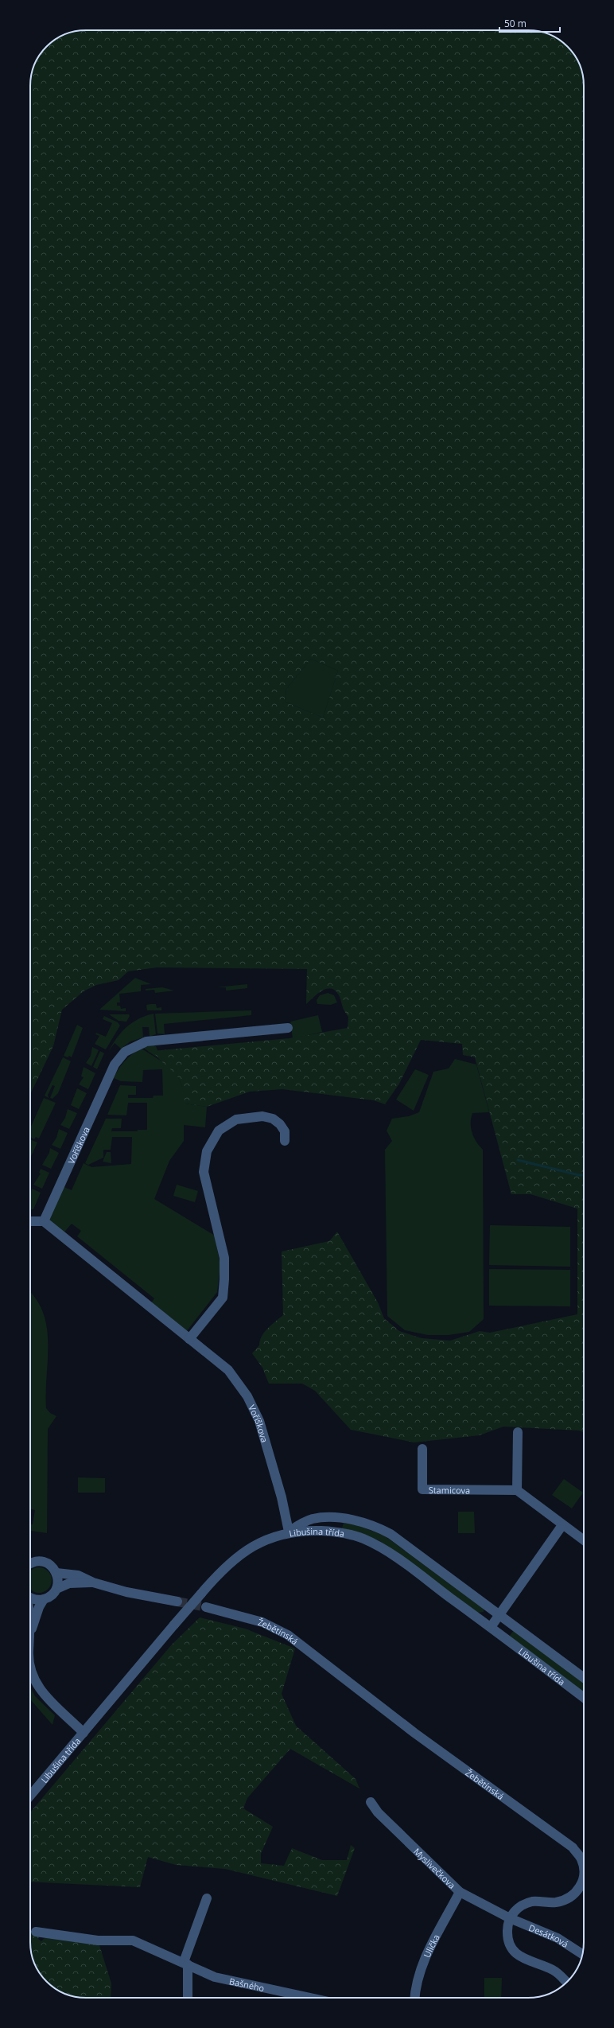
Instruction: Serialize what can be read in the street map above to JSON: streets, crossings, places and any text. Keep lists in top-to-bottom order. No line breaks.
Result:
{"streets":{"street":["Voříškova","Stamicova","Libušina třída","Žebětínská","Myslivečkova","Desátková","Ulička","Bašného"]},"crossings":[["Voříškova","Libušina třída"],["Žebětínská","Myslivečkova"],["Žebětínská","Desátková"],["Myslivečkova","Desátková"],["Myslivečkova","Ulička"]],"scale_bar":"50 m"}
